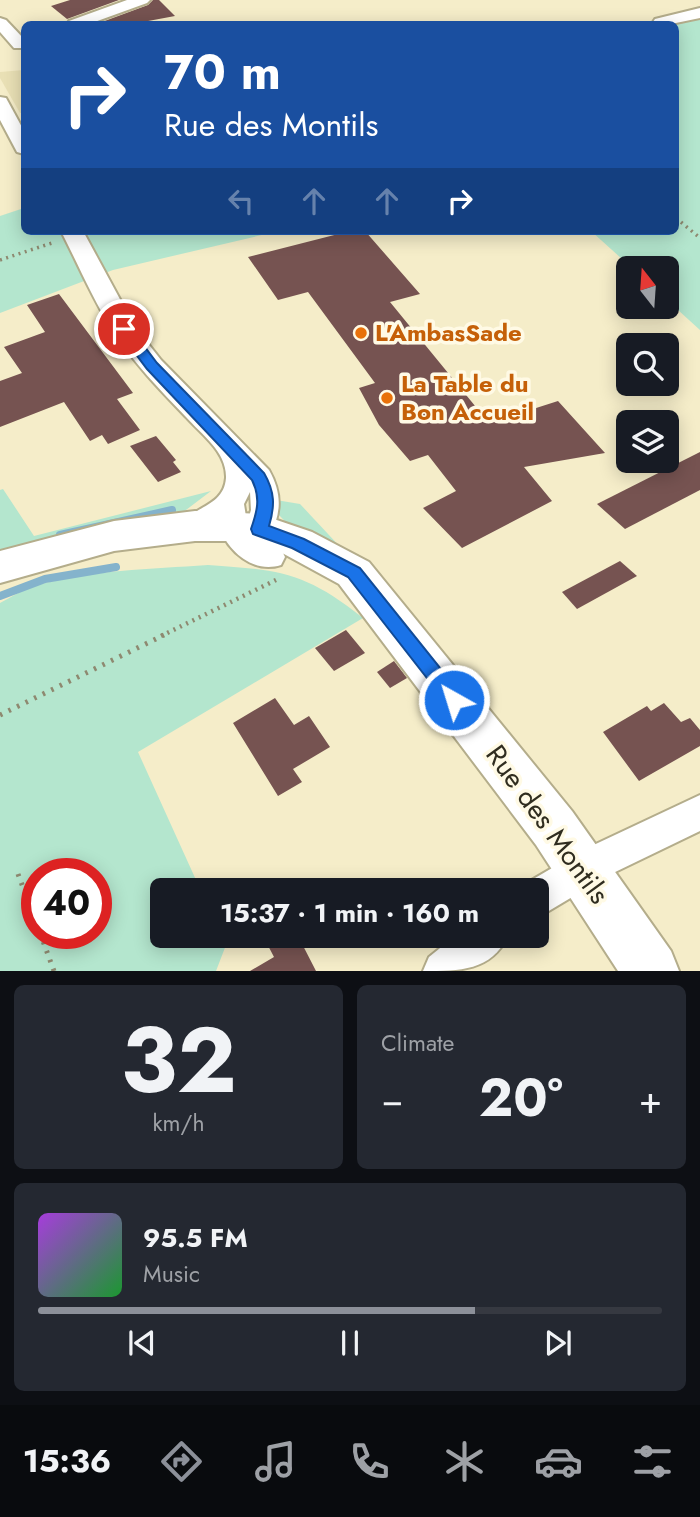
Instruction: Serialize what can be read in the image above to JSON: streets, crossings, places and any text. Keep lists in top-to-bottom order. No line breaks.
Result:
{"streets":{"street":["Rue des Montils"]},"places":["L'AmbasSade","La Table du Bon Accueil"],"north":"top","page":{"turn":["70 m","Rue des Montils"],"limit":"40","trip":"15:37 · 1 min · 160 m","tile":[["32","km/h"],"Climate"],"heat":["−","20°","+"],"song":["95.5 FM","Music"],"tabs":"15:36"}}
